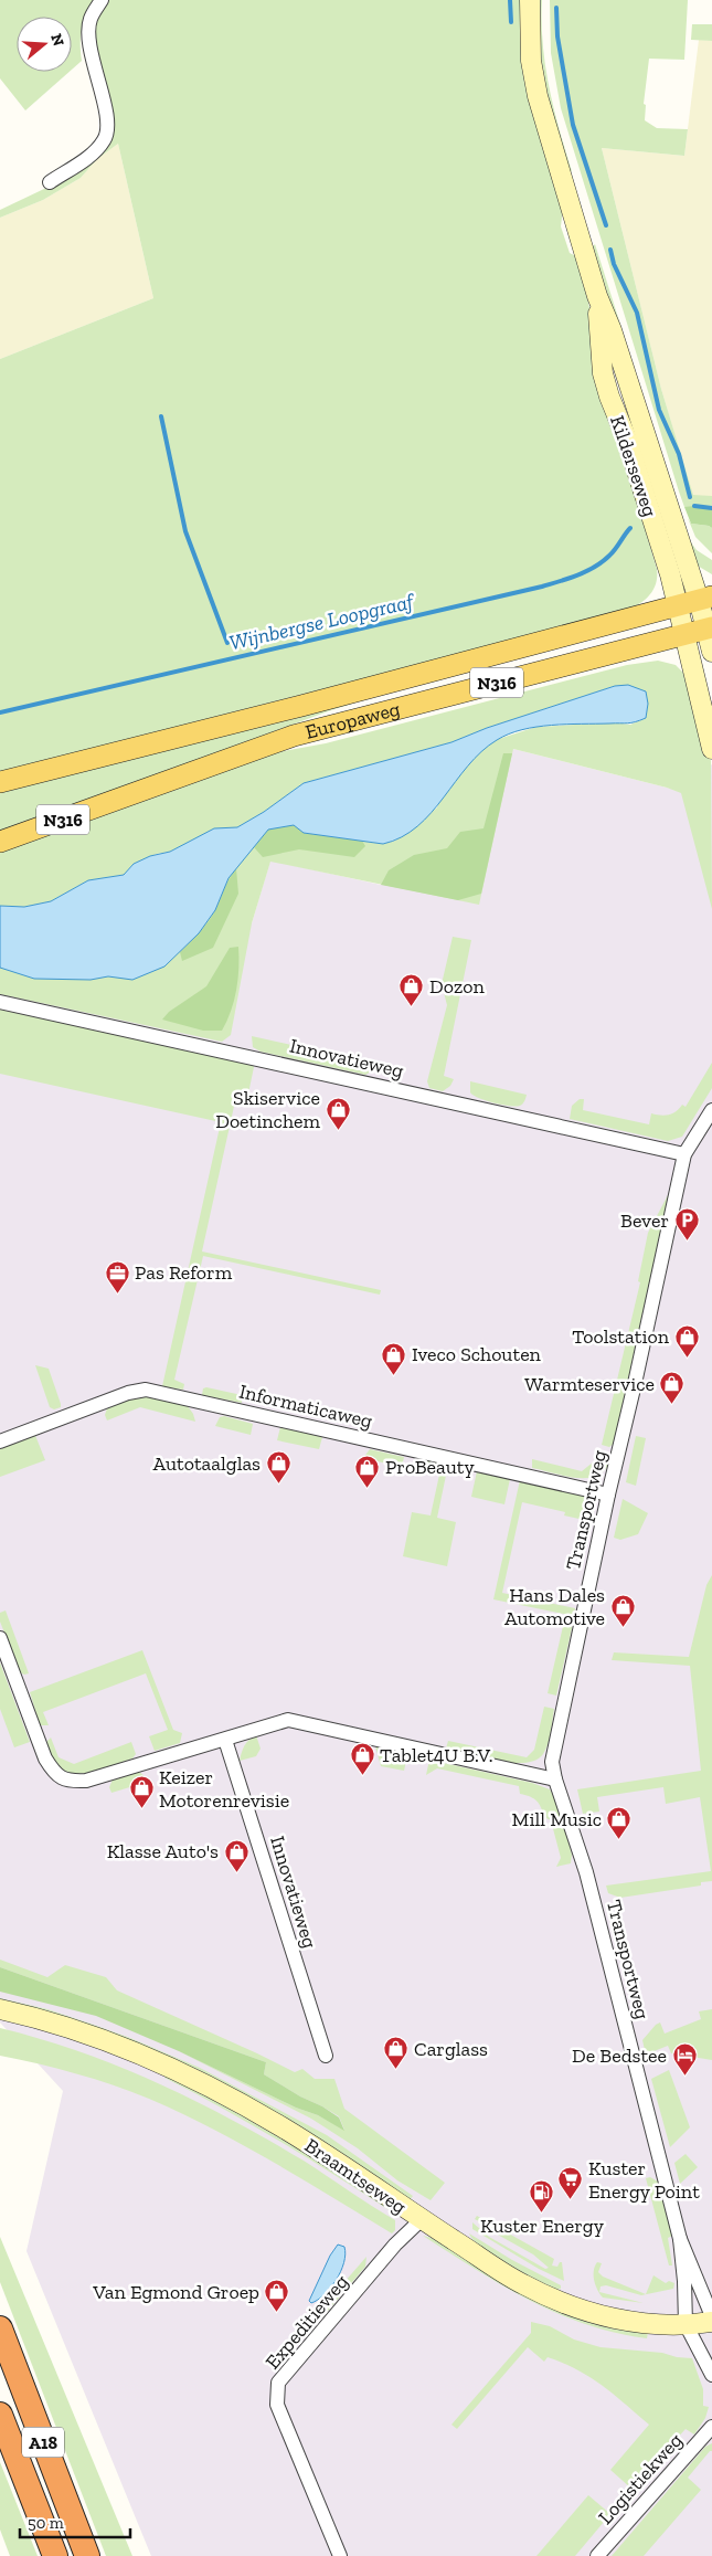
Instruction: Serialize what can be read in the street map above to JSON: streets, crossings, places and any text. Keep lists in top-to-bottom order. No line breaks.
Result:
{"streets":{"highway":["A18"],"main road":["N316","Europaweg"],"street":["Kilderseweg","Innovatieweg","Informaticaweg","Transportweg","Braamtseweg","Expeditieweg","Logistiekweg"]},"crossings":[["Kilderseweg","Europaweg"],["Innovatieweg","Transportweg"],["Informaticaweg","Transportweg"],["Transportweg","Braamtseweg"],["Braamtseweg","Expeditieweg"]],"water":["Wijnbergse Loopgraaf"],"places":{"shop":["Dozon","Skiservice Doetinchem","Toolstation","Iveco Schouten","Warmteservice","Autotaalglas","ProBeauty","Hans Dales Automotive","Tablet4U B.V.","Keizer Motorenrevisie","Mill Music","Klasse Auto's","Carglass","Van Egmond Groep"],"parking":["Bever"],"office":["Pas Reform"],"hotel":["De Bedstee"],"supermarket":["Kuster Energy Point"],"fuel station":["Kuster Energy"]},"scale_bar":"50 m","north":"right"}
